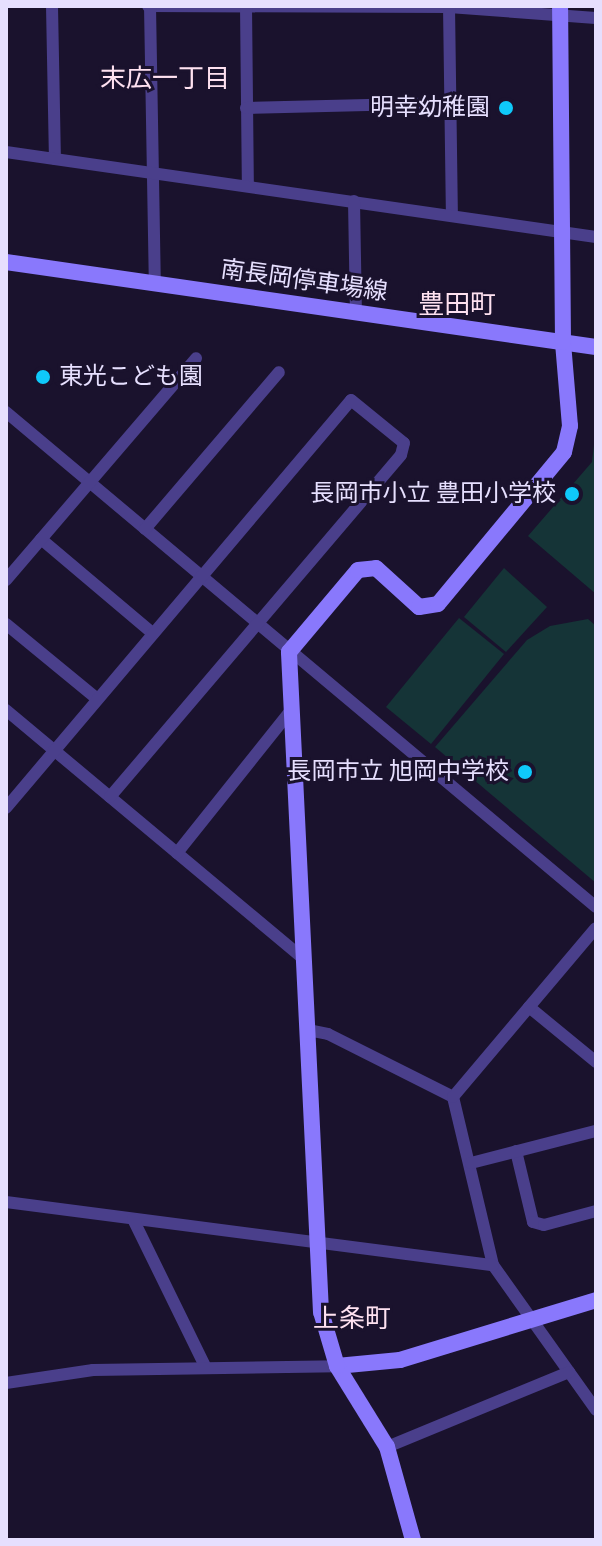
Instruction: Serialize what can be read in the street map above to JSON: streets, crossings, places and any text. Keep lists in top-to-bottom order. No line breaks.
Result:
{"streets":{"street":["南長岡停車場線"]},"districts":["末広一丁目","豊田町","上条町"],"places":["明幸幼稚園","東光こども園","長岡市小立 豊田小学校","長岡市立 旭岡中学校"]}
